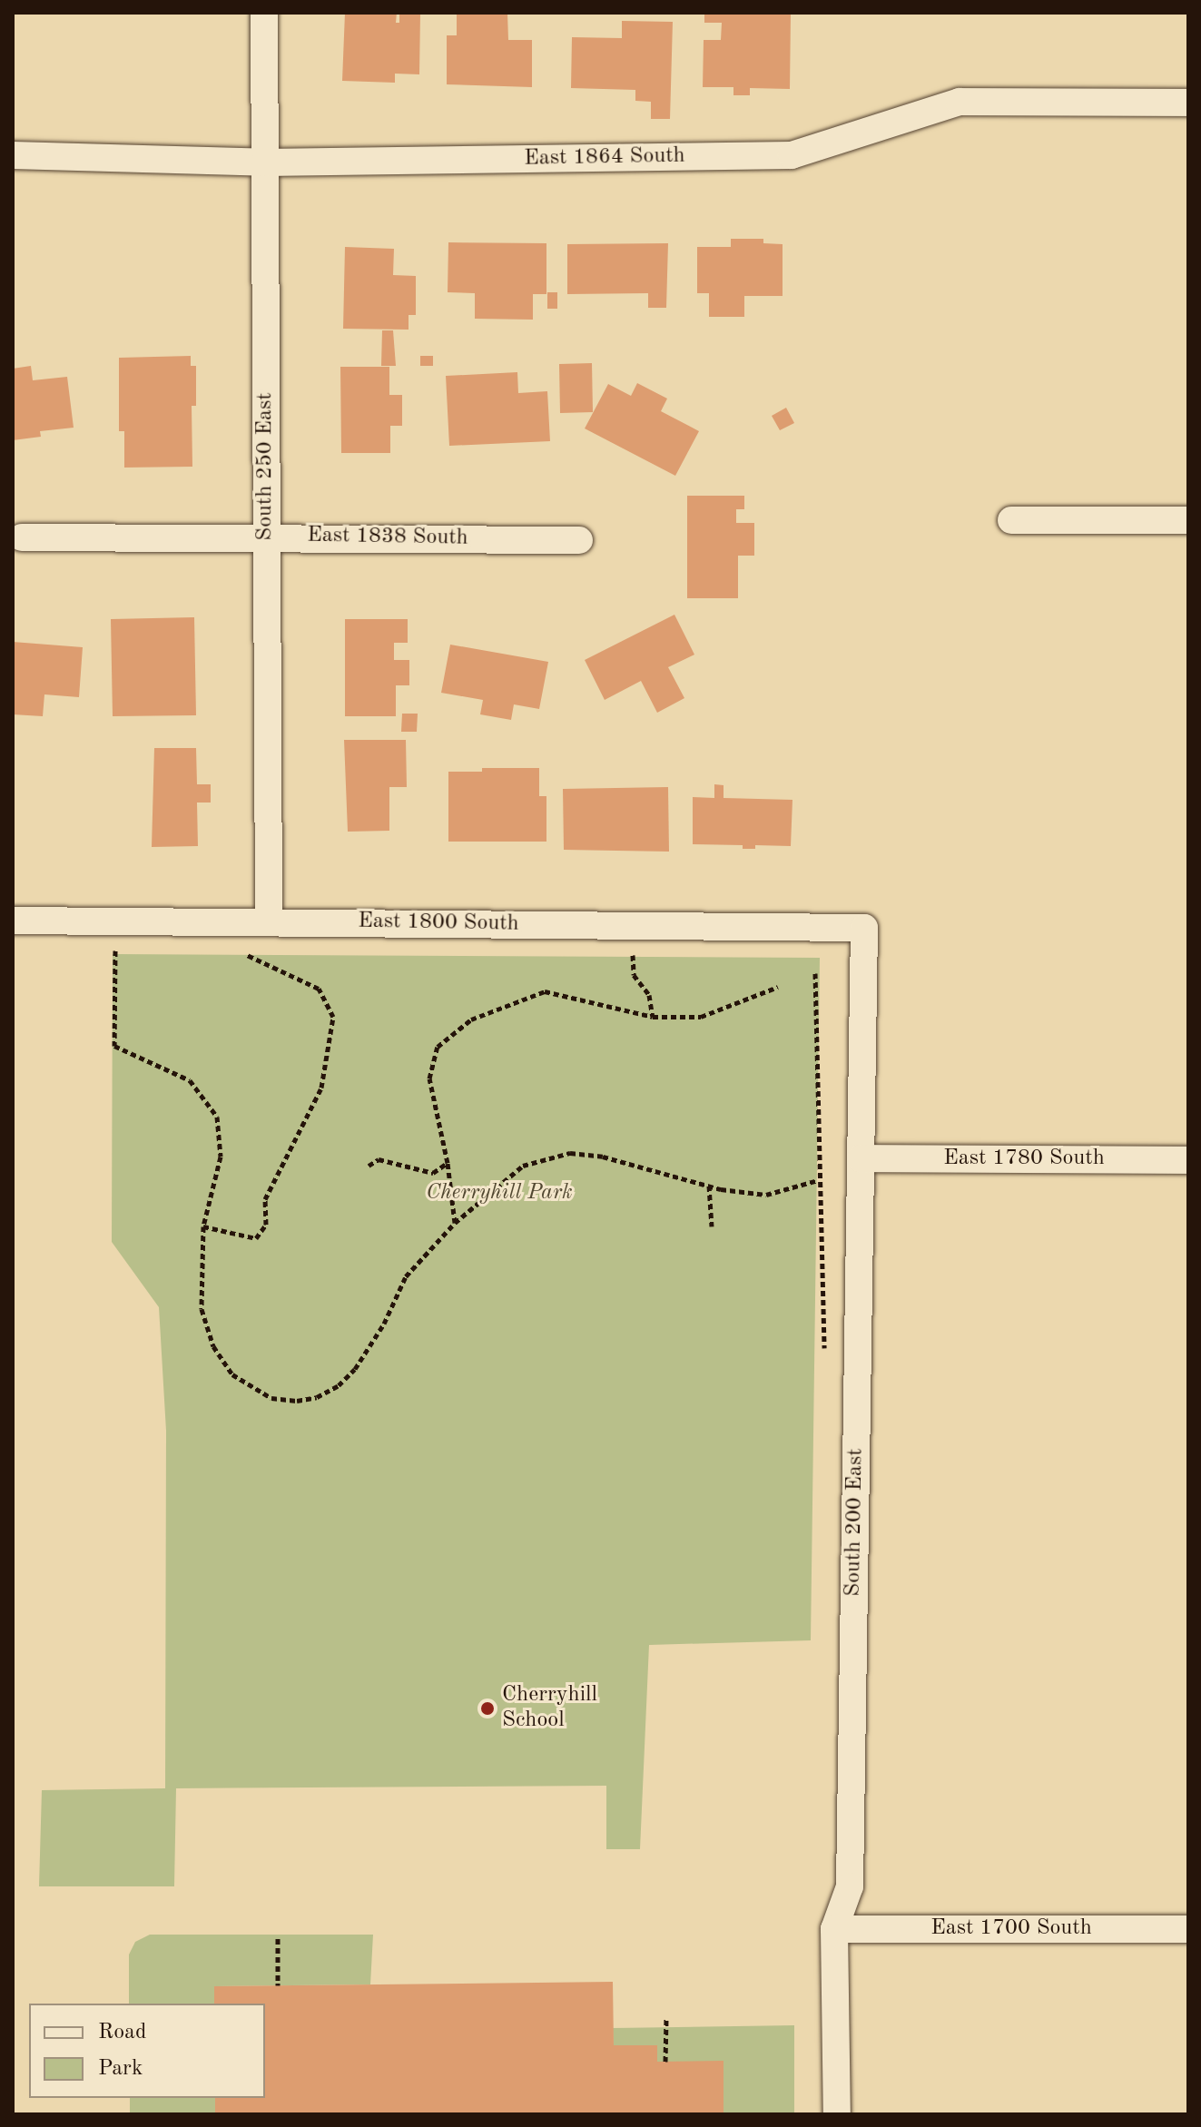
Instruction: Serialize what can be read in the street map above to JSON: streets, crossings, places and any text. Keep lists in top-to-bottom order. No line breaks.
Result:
{"streets":{"street":["East 1864 South","South 250 East","East 1838 South","East 1800 South","East 1780 South","South 200 East","East 1700 South"]},"crossings":[["East 1864 South","South 250 East"],["South 250 East","East 1838 South"],["South 250 East","East 1800 South"],["East 1800 South","South 200 East"],["East 1780 South","South 200 East"],["South 200 East","East 1700 South"]],"parks":["Cherryhill Park"],"places":["Cherryhill School"],"legend":["Road","Park"]}
